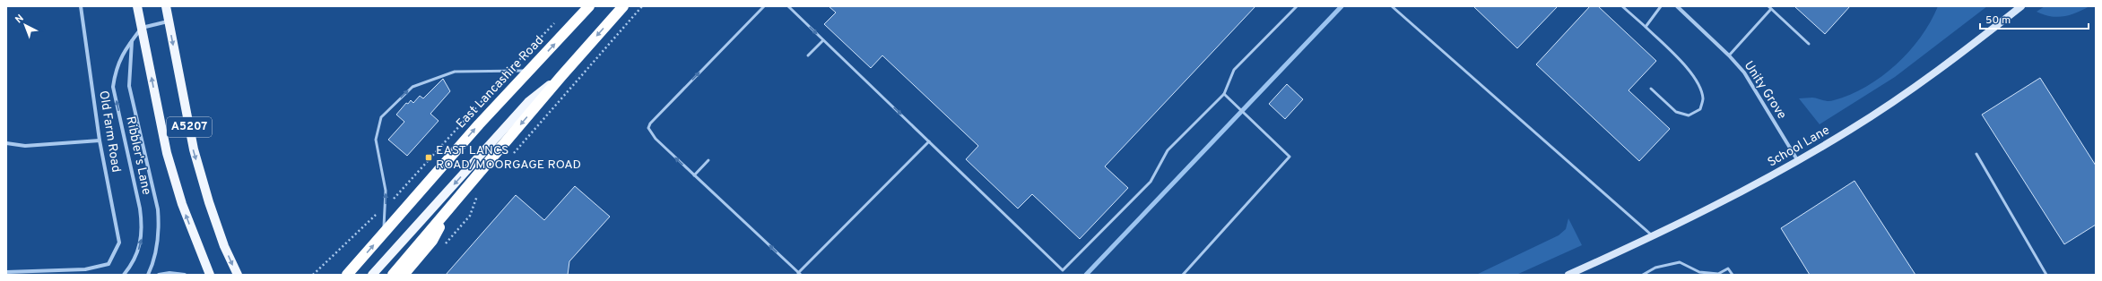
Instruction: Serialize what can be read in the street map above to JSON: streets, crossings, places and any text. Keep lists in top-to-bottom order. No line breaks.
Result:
{"streets":{"highway":["East Lancashire Road"],"main road":["A5207","School Lane"],"street":["Unity Grove","Old Farm Road","Ribbler's Lane"]},"crossings":[["Unity Grove","School Lane"],["A5207","Ribbler's Lane"]],"places":{"transit":["EAST LANCS ROAD/MOORGAGE ROAD"]},"scale_bar":"50 m","north":"top left"}
